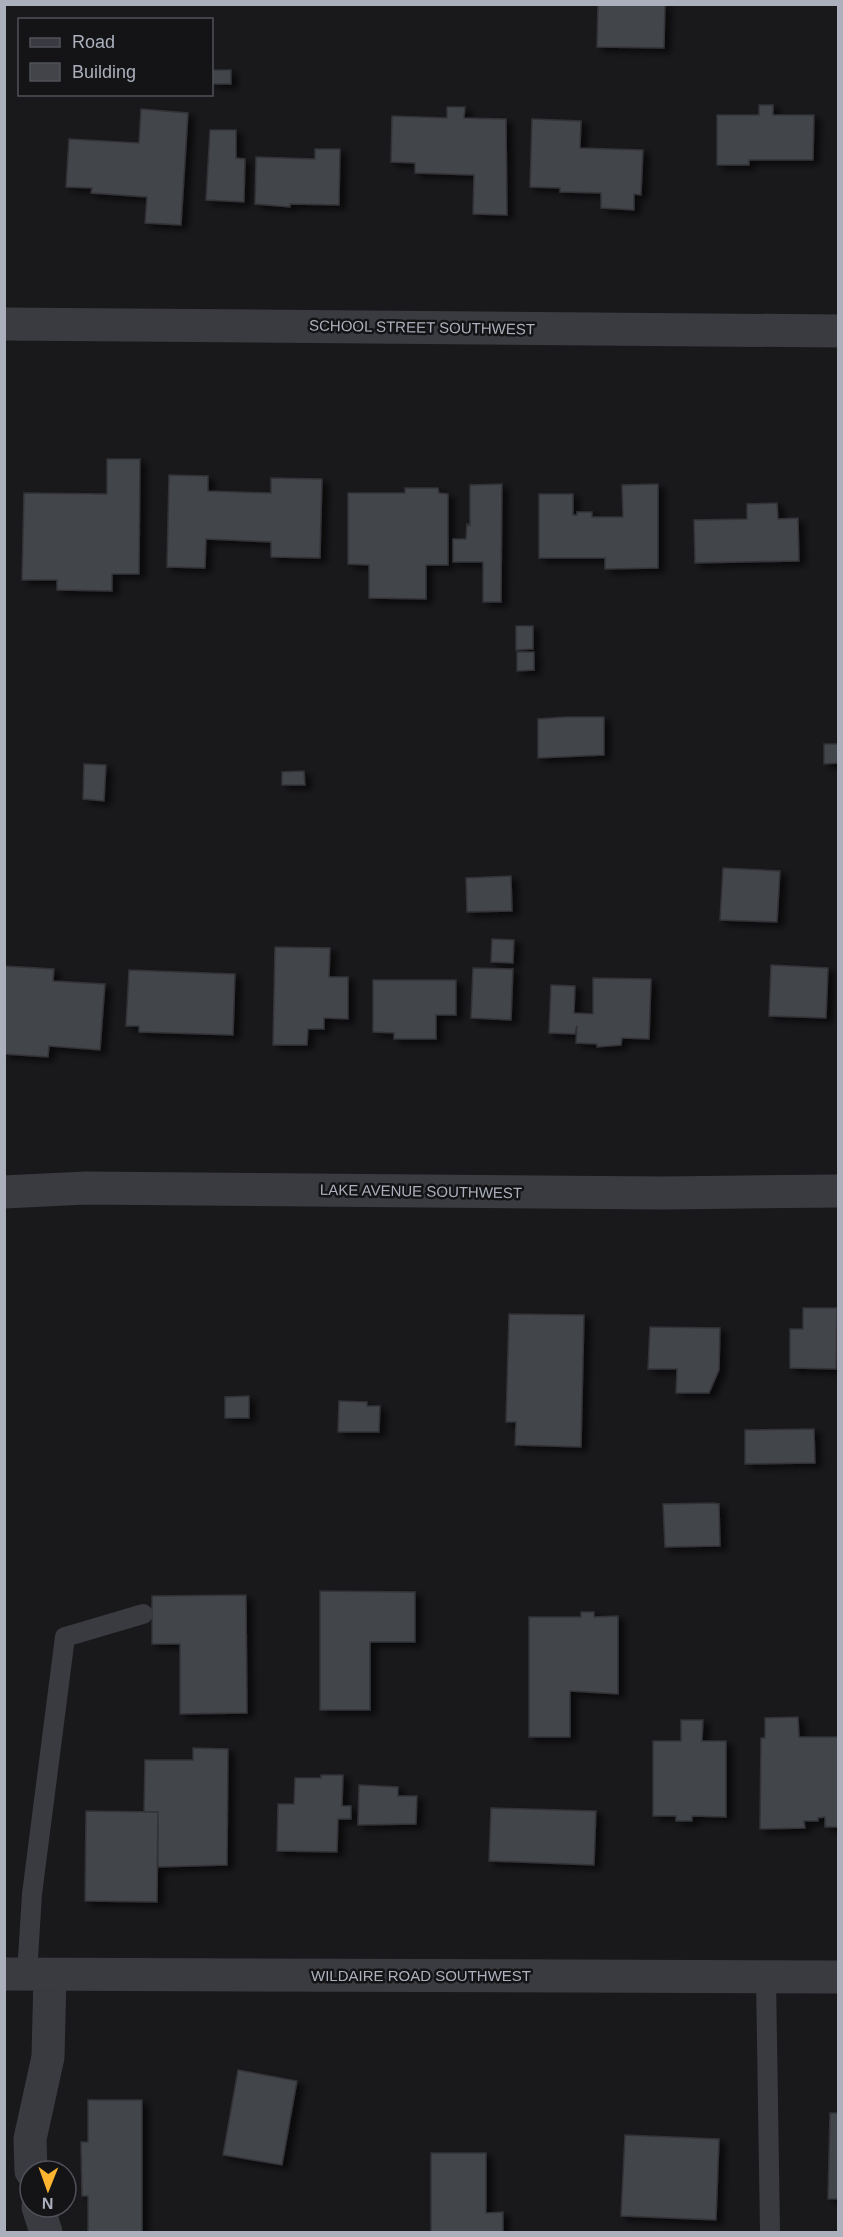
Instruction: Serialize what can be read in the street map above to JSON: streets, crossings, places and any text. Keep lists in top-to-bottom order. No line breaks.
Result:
{"streets":{"street":["SCHOOL STREET SOUTHWEST","LAKE AVENUE SOUTHWEST","WILDAIRE ROAD SOUTHWEST"]},"legend":["Road","Building"],"north":"bottom"}
